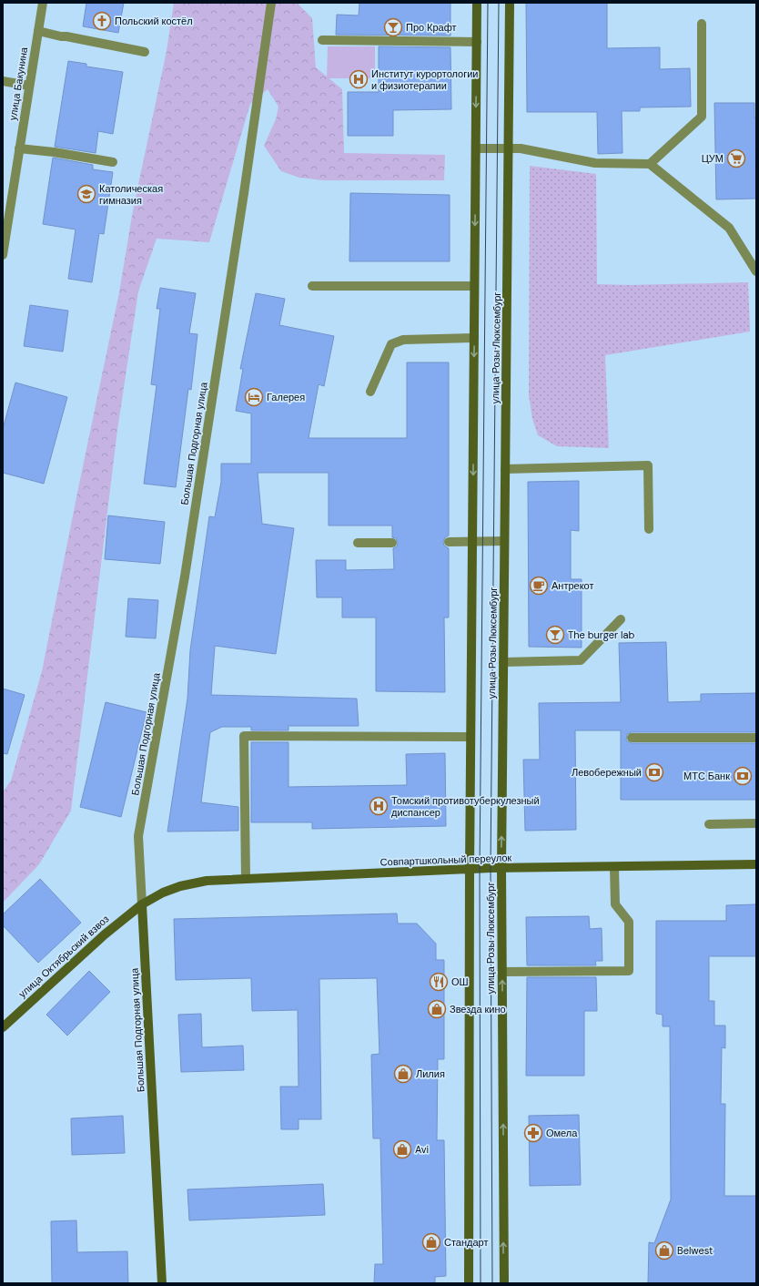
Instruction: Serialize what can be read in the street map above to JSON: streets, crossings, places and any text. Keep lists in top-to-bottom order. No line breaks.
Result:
{"streets":{"main road":["улица Розы Люксембург","Большая Подгорная улица","Совпартшкольный переулок","улица Октябрьский взвоз"],"street":["улица Бакунина"]},"crossings":[["улица Розы Люксембург","Совпартшкольный переулок"],["Большая Подгорная улица","Совпартшкольный переулок"],["Большая Подгорная улица","улица Октябрьский взвоз"],["Совпартшкольный переулок","улица Октябрьский взвоз"]],"places":{"church":["Польский костёл"],"bar":["Про Крафт","The burger lab"],"hospital":["Институт курортологии и физиотерапии","Томский противотуберкулезный диспансер"],"supermarket":["ЦУМ"],"school or university":["Католическая гимназия"],"hotel":["Галерея"],"cafe":["Антрекот"],"bank":["Левобережный","МТС Банк"],"restaurant":["ОШ"],"shop":["Звезда кино","Лилия","Avi","Стандарт","Belwest"],"pharmacy":["Омела"]}}
